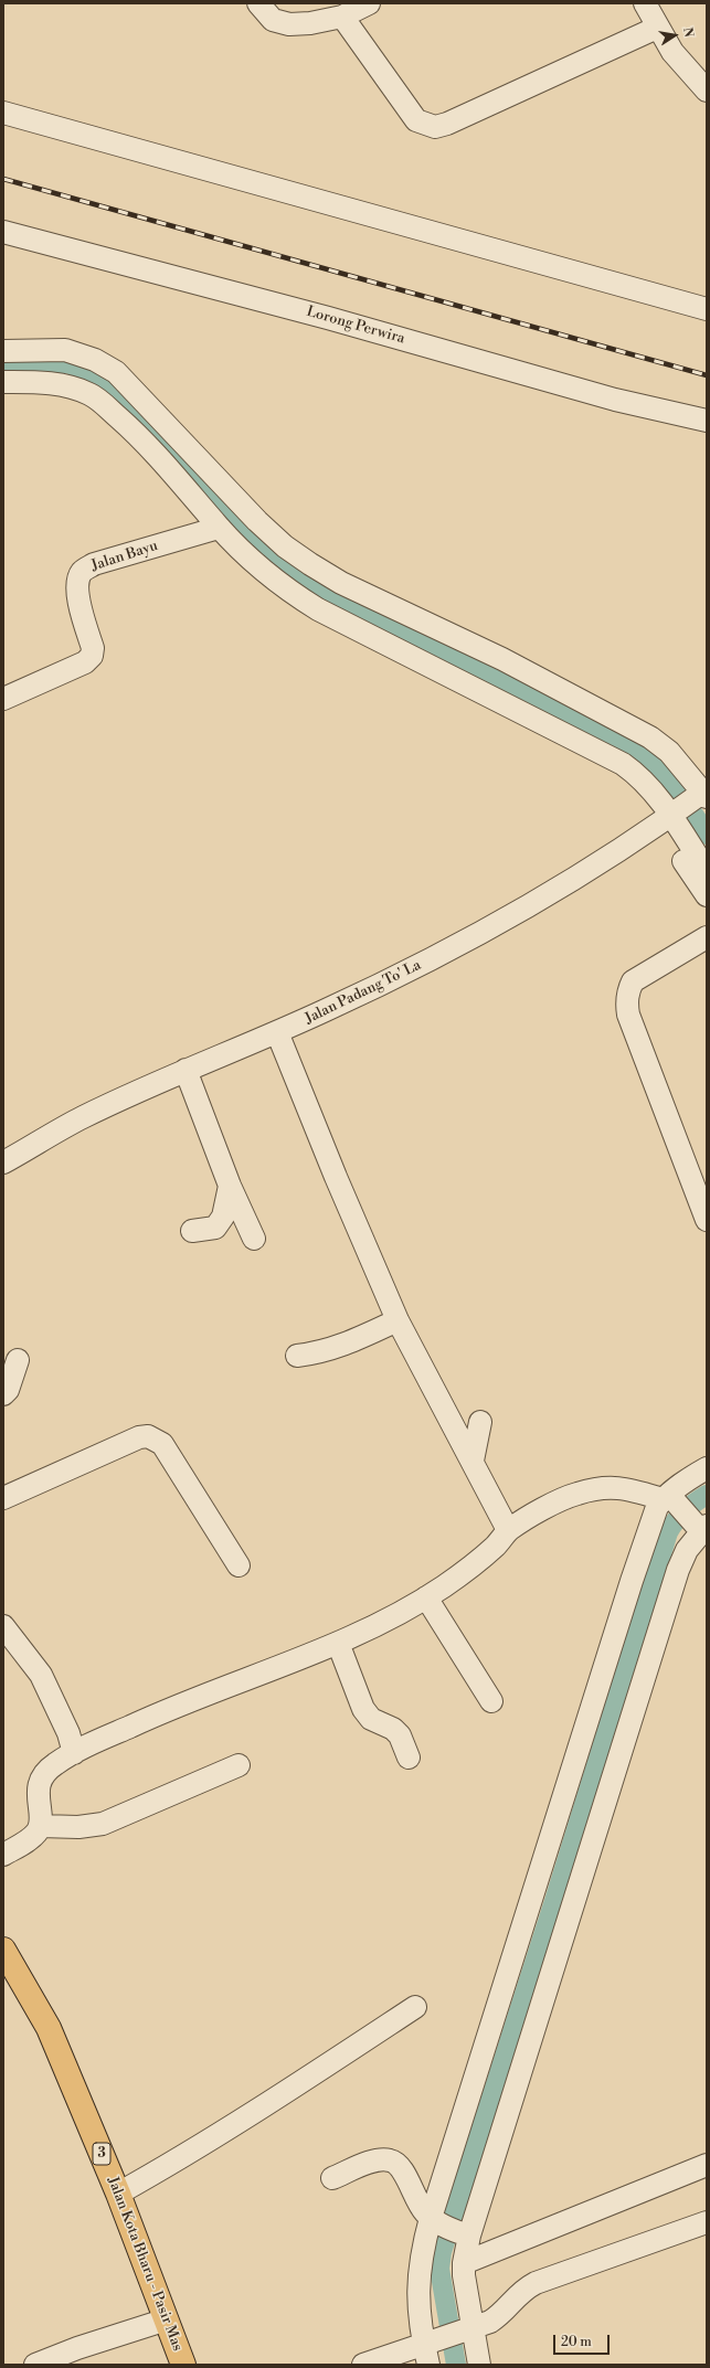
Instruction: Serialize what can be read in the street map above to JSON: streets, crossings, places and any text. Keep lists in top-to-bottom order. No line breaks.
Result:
{"streets":{"highway":["3","Jalan Kota Bharu - Pasir Mas"],"street":["Lorong Perwira","Jalan Bayu","Jalan Padang To' La"]},"scale_bar":"20 m","north":"right"}
